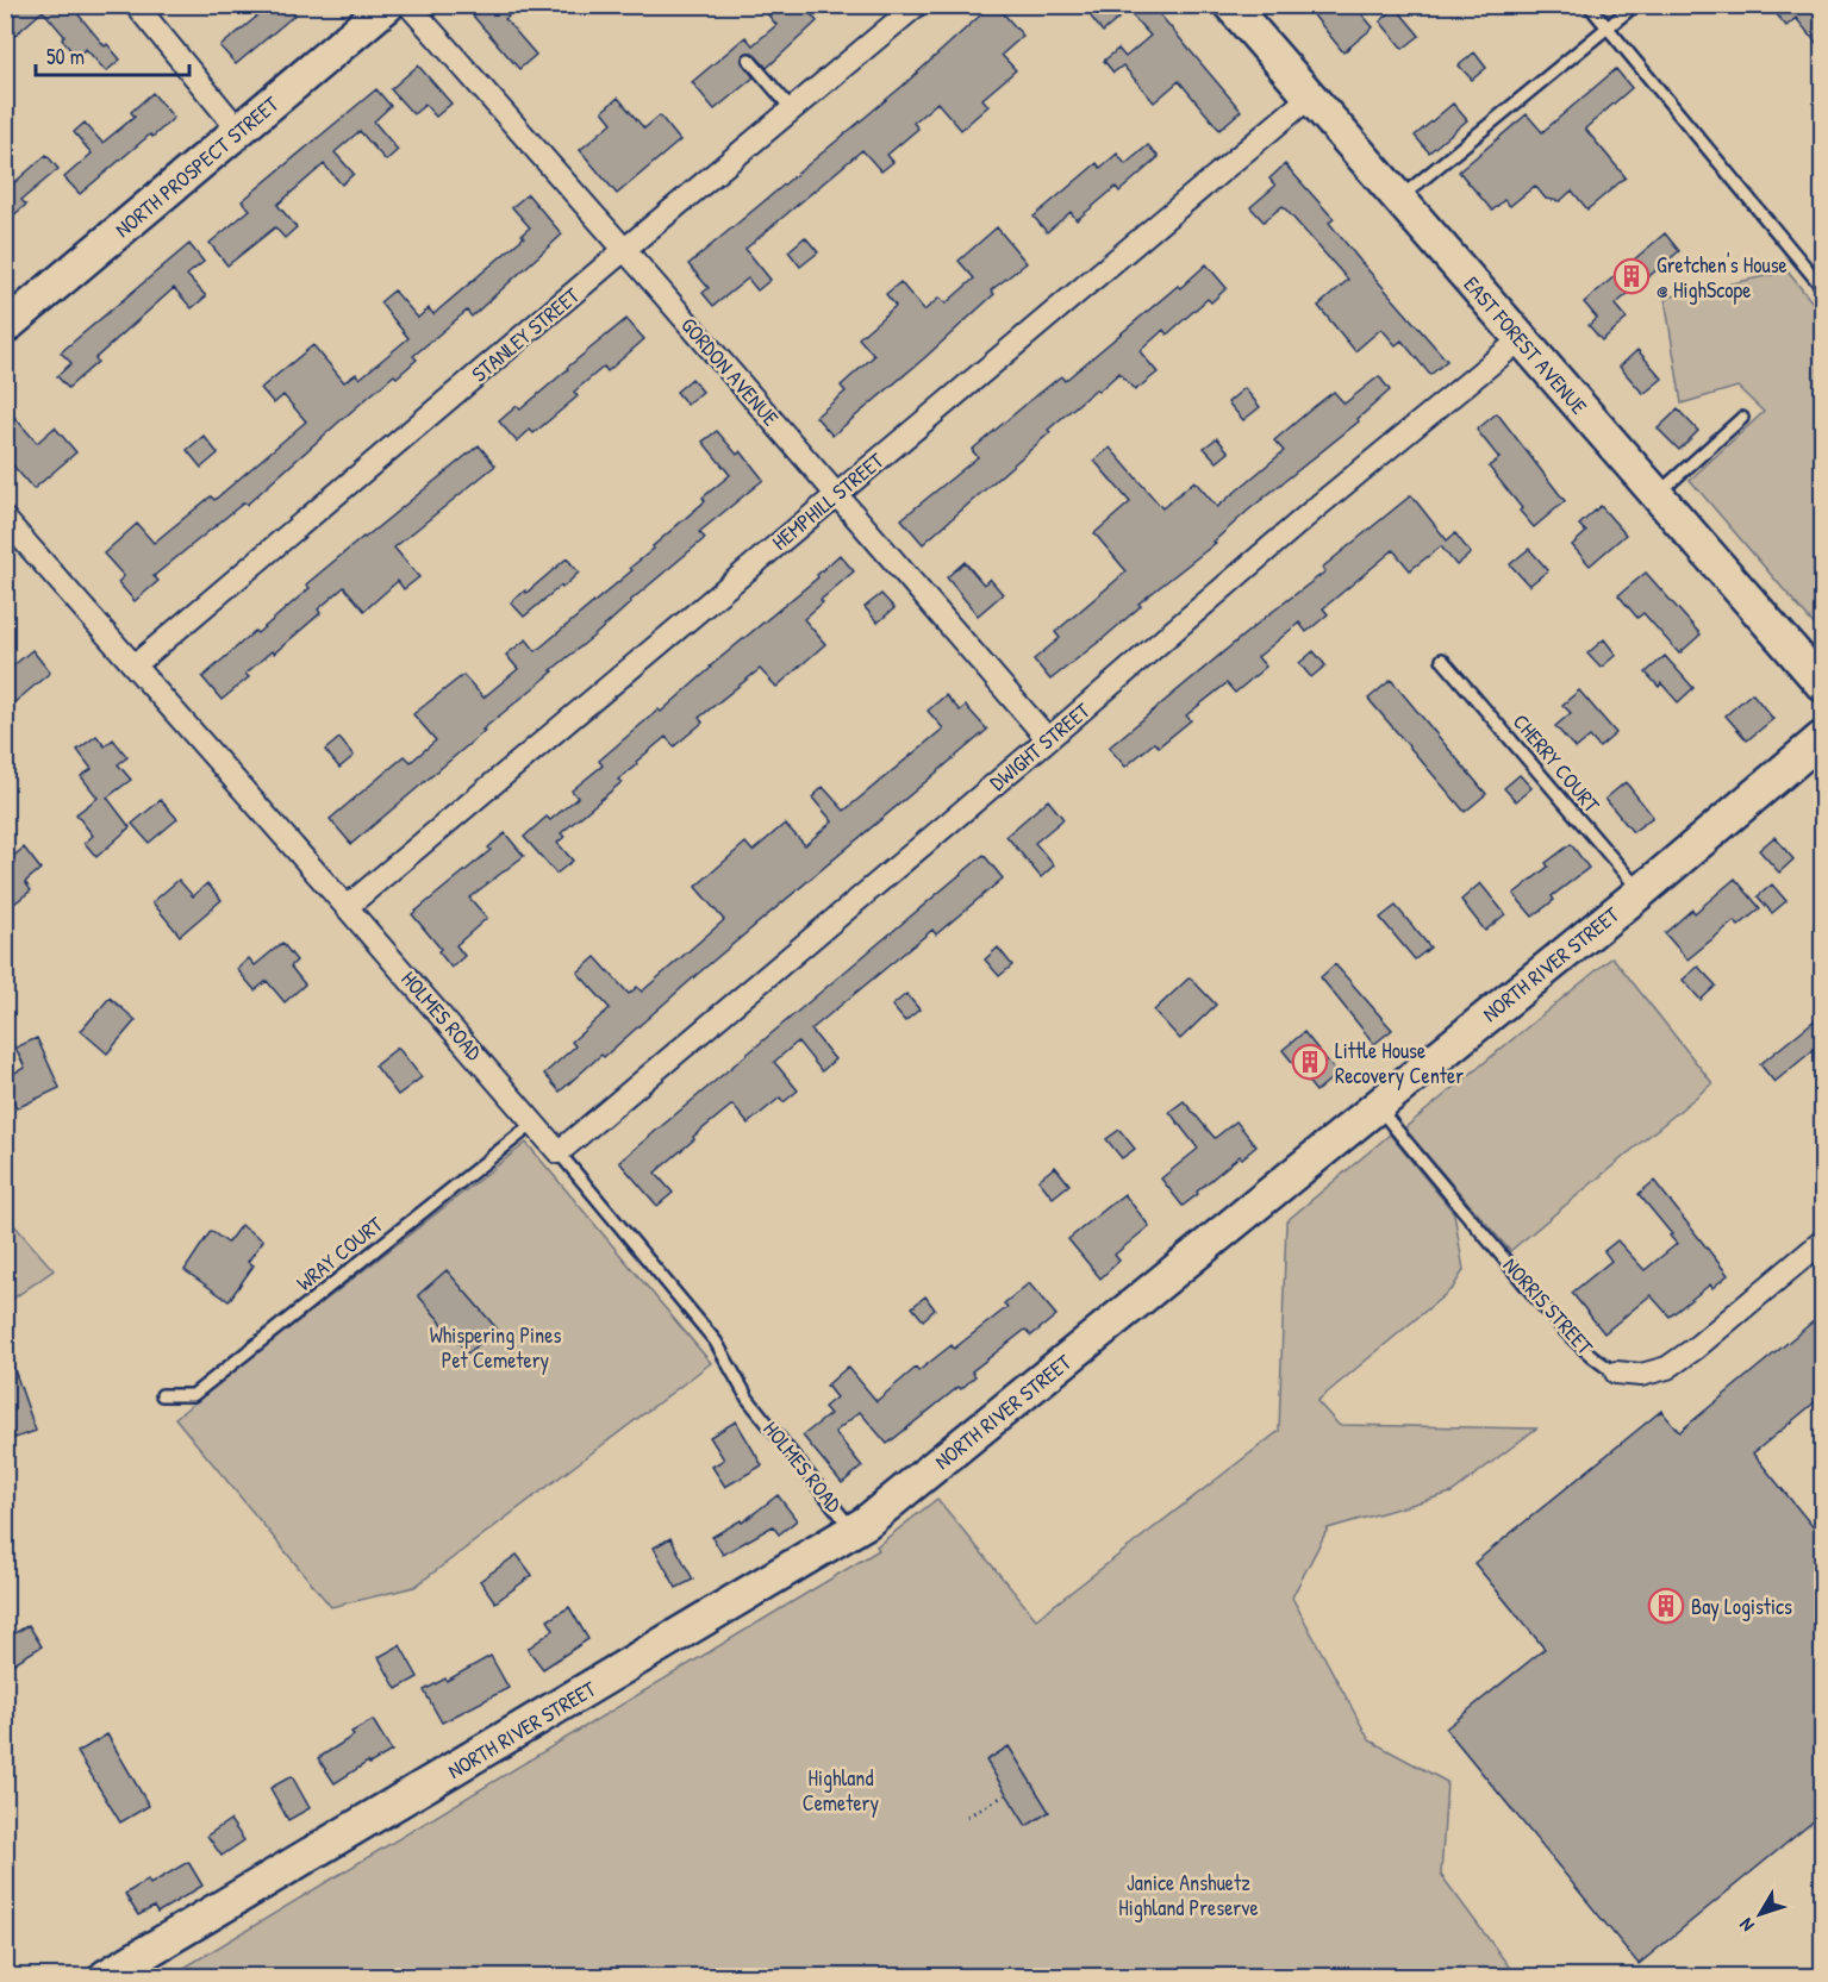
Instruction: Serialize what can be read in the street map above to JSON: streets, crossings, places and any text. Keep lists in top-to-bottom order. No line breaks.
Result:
{"streets":{"street":["NORTH PROSPECT STREET","STANLEY STREET","EAST FOREST AVENUE","GORDON AVENUE","HEMPHILL STREET","DWIGHT STREET","NORTH RIVER STREET","HOLMES ROAD","NORRIS STREET"],"lane":["CHERRY COURT","WRAY COURT"]},"crossings":[["STANLEY STREET","GORDON AVENUE"],["STANLEY STREET","HOLMES ROAD"],["EAST FOREST AVENUE","HEMPHILL STREET"],["EAST FOREST AVENUE","DWIGHT STREET"],["GORDON AVENUE","HEMPHILL STREET"],["GORDON AVENUE","DWIGHT STREET"],["HEMPHILL STREET","HOLMES ROAD"],["DWIGHT STREET","HOLMES ROAD"],["CHERRY COURT","NORTH RIVER STREET"],["NORTH RIVER STREET","HOLMES ROAD"],["NORTH RIVER STREET","NORRIS STREET"],["HOLMES ROAD","WRAY COURT"]],"parks":["Whispering Pines Pet Cemetery","Highland Cemetery","Janice Anshuetz Highland Preserve"],"places":{"building":["Gretchen's House @ HighScope","Little House Recovery Center","Bay Logistics"]},"scale_bar":"50 m","north":"bottom left"}
